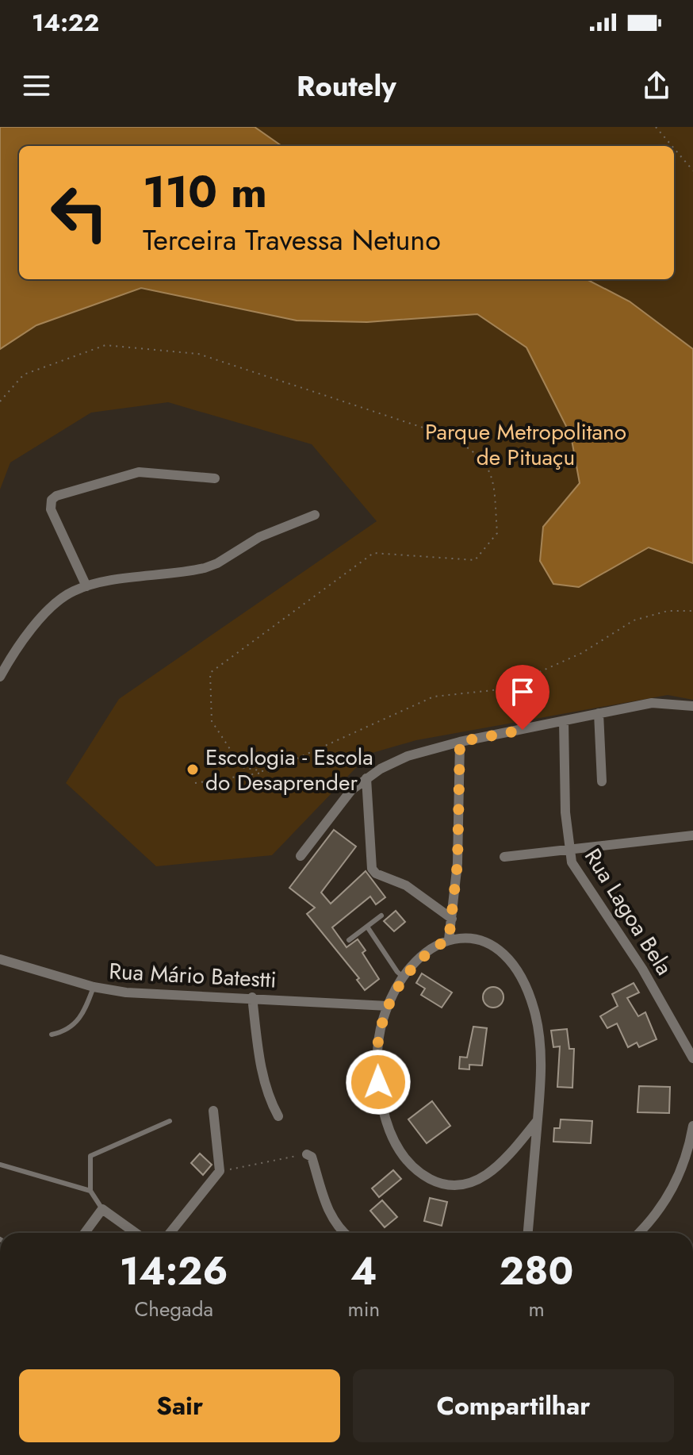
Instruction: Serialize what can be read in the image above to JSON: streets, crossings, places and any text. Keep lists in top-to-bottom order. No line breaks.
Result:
{"streets":{"street":["Rua Lagoa Bela","Rua Mário Batestti"]},"parks":["Parque Metropolitano de Pituaçu"],"places":["Escologia - Escola do Desaprender"],"page":{"status":"14:22","header":"Routely","turn":["110 m","Terceira Travessa Netuno"],"eta":["14:26","Chegada","4","min","280","m"],"buttons":["Sair","Compartilhar"]}}
